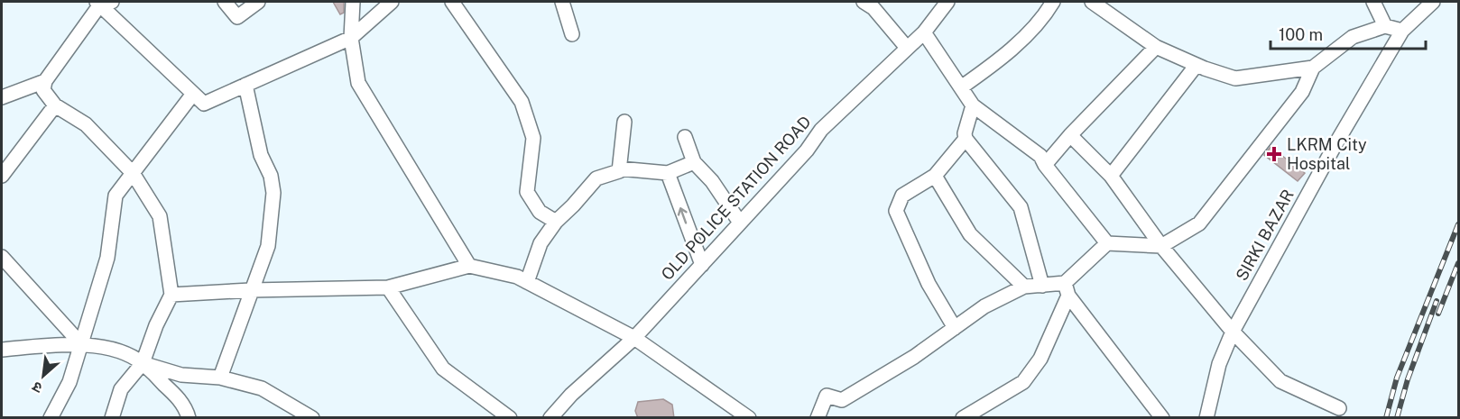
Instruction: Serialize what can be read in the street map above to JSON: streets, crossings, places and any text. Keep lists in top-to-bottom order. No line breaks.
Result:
{"streets":{"street":["OLD POLICE STATION ROAD","SIRKI BAZAR"]},"places":{"health":["LKRM City Hospital"]},"scale_bar":"100 m","north":"bottom left"}
